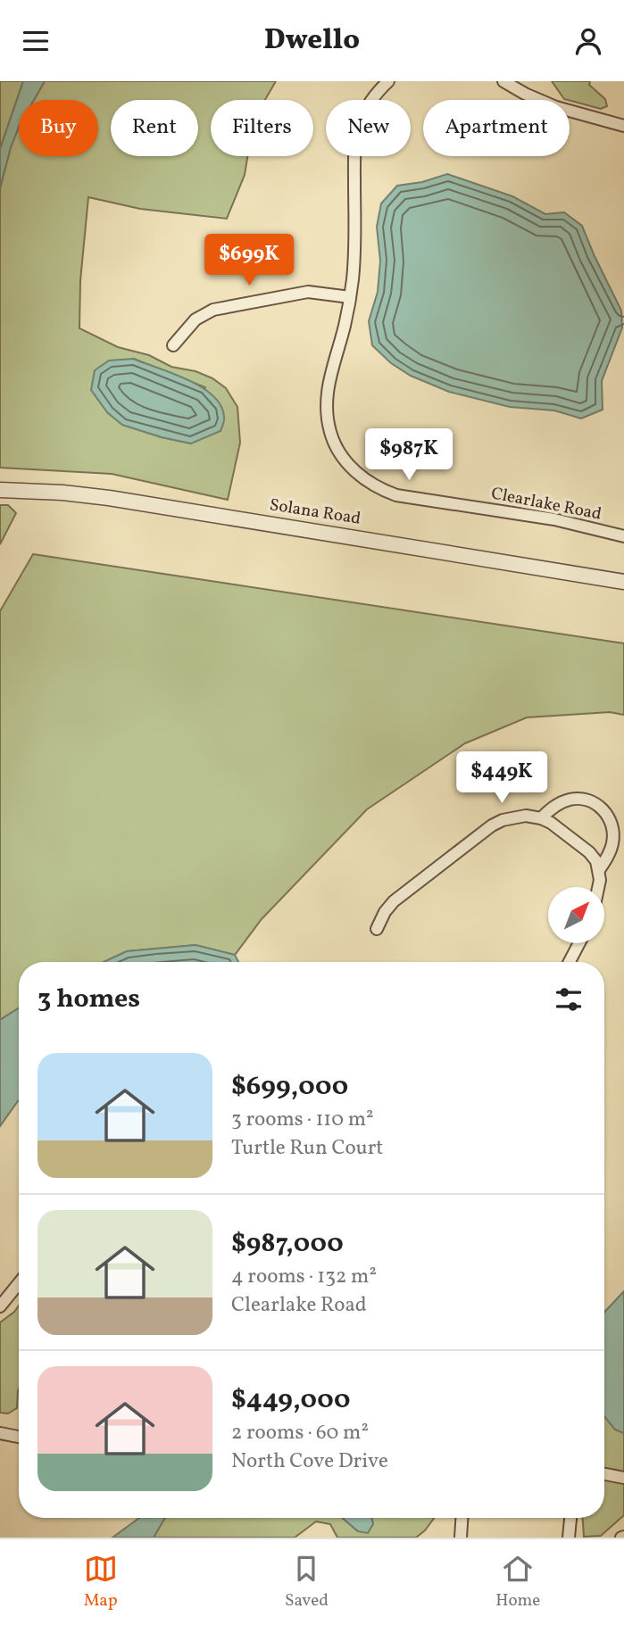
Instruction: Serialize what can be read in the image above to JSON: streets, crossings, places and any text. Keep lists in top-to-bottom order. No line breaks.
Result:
{"streets":{"street":["Clearlake Road","Solana Road"]},"north":"top right","page":{"header":"Dwello","chip":["Buy","Rent","Filters","New","Apartment"],"price":["$699K","$987K","$449K"],"heading":"3 homes","list":[{"name":"$699,000","note":"3 rooms · 110 m² · Turtle Run Court"},{"name":"$987,000","note":"4 rooms · 132 m² · Clearlake Road"},{"name":"$449,000","note":"2 rooms · 60 m² · North Cove Drive"}],"tabs":["Map","Saved","Home"]}}
